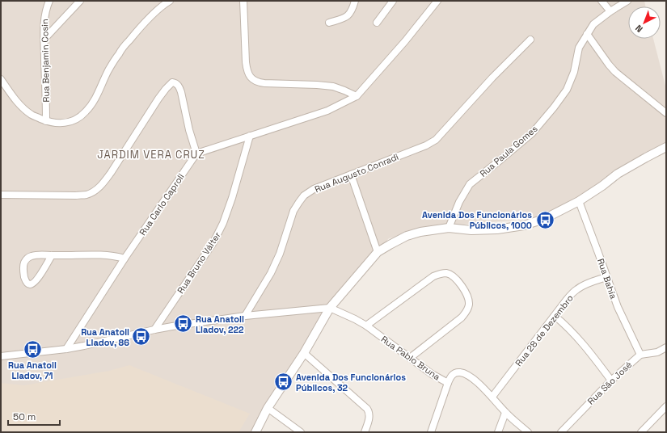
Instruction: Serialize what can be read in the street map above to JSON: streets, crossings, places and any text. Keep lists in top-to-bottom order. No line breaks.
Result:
{"streets":{"street":["Rua Benjamin Cosin","Rua Paula Gomes","Rua Augusto Conradi","Rua Carlo Caproli","Rua Bruno Válter","Rua Bahía","Rua 28 de Dezembro","Rua Pablo Bruna","Rua São José"]},"crossings":[["Rua Bahía","Rua 28 de Dezembro"],["Rua Bahía","Rua São José"],["Rua 28 de Dezembro","Rua Pablo Bruna"]],"districts":["JARDIM VERA CRUZ"],"places":{"bus stop":["Avenida Dos Funcionários Públicos, 1000","Rua Anatoli Liadov, 222","Rua Anatoli Liadov, 86","Rua Anatoli Liadov, 71","Avenida Dos Funcionários Públicos, 32"]},"scale_bar":"50 m","north":"bottom left"}
